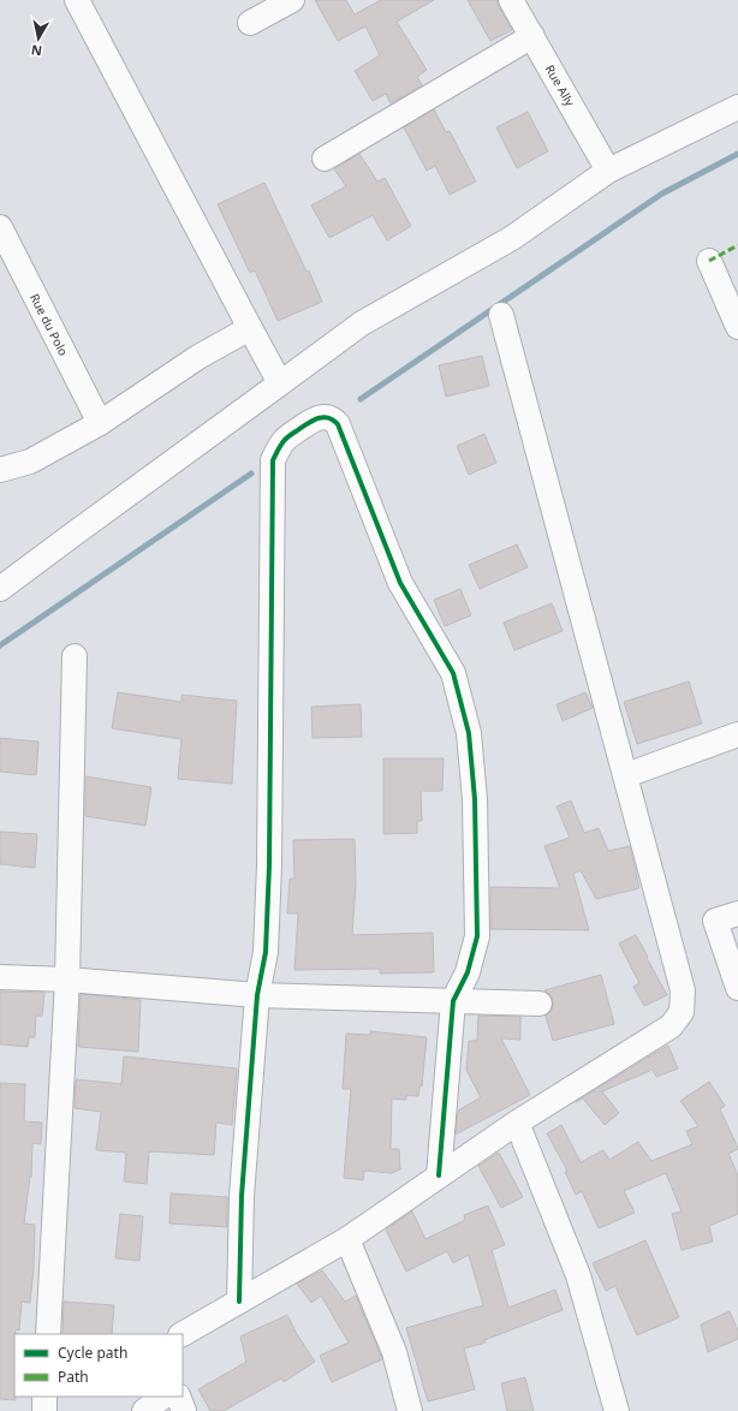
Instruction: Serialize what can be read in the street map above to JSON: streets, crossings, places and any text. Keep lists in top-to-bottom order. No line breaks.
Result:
{"streets":{"street":["Rue Ally","Rue du Polo"]},"legend":["Cycle path","Path"],"north":"bottom"}
